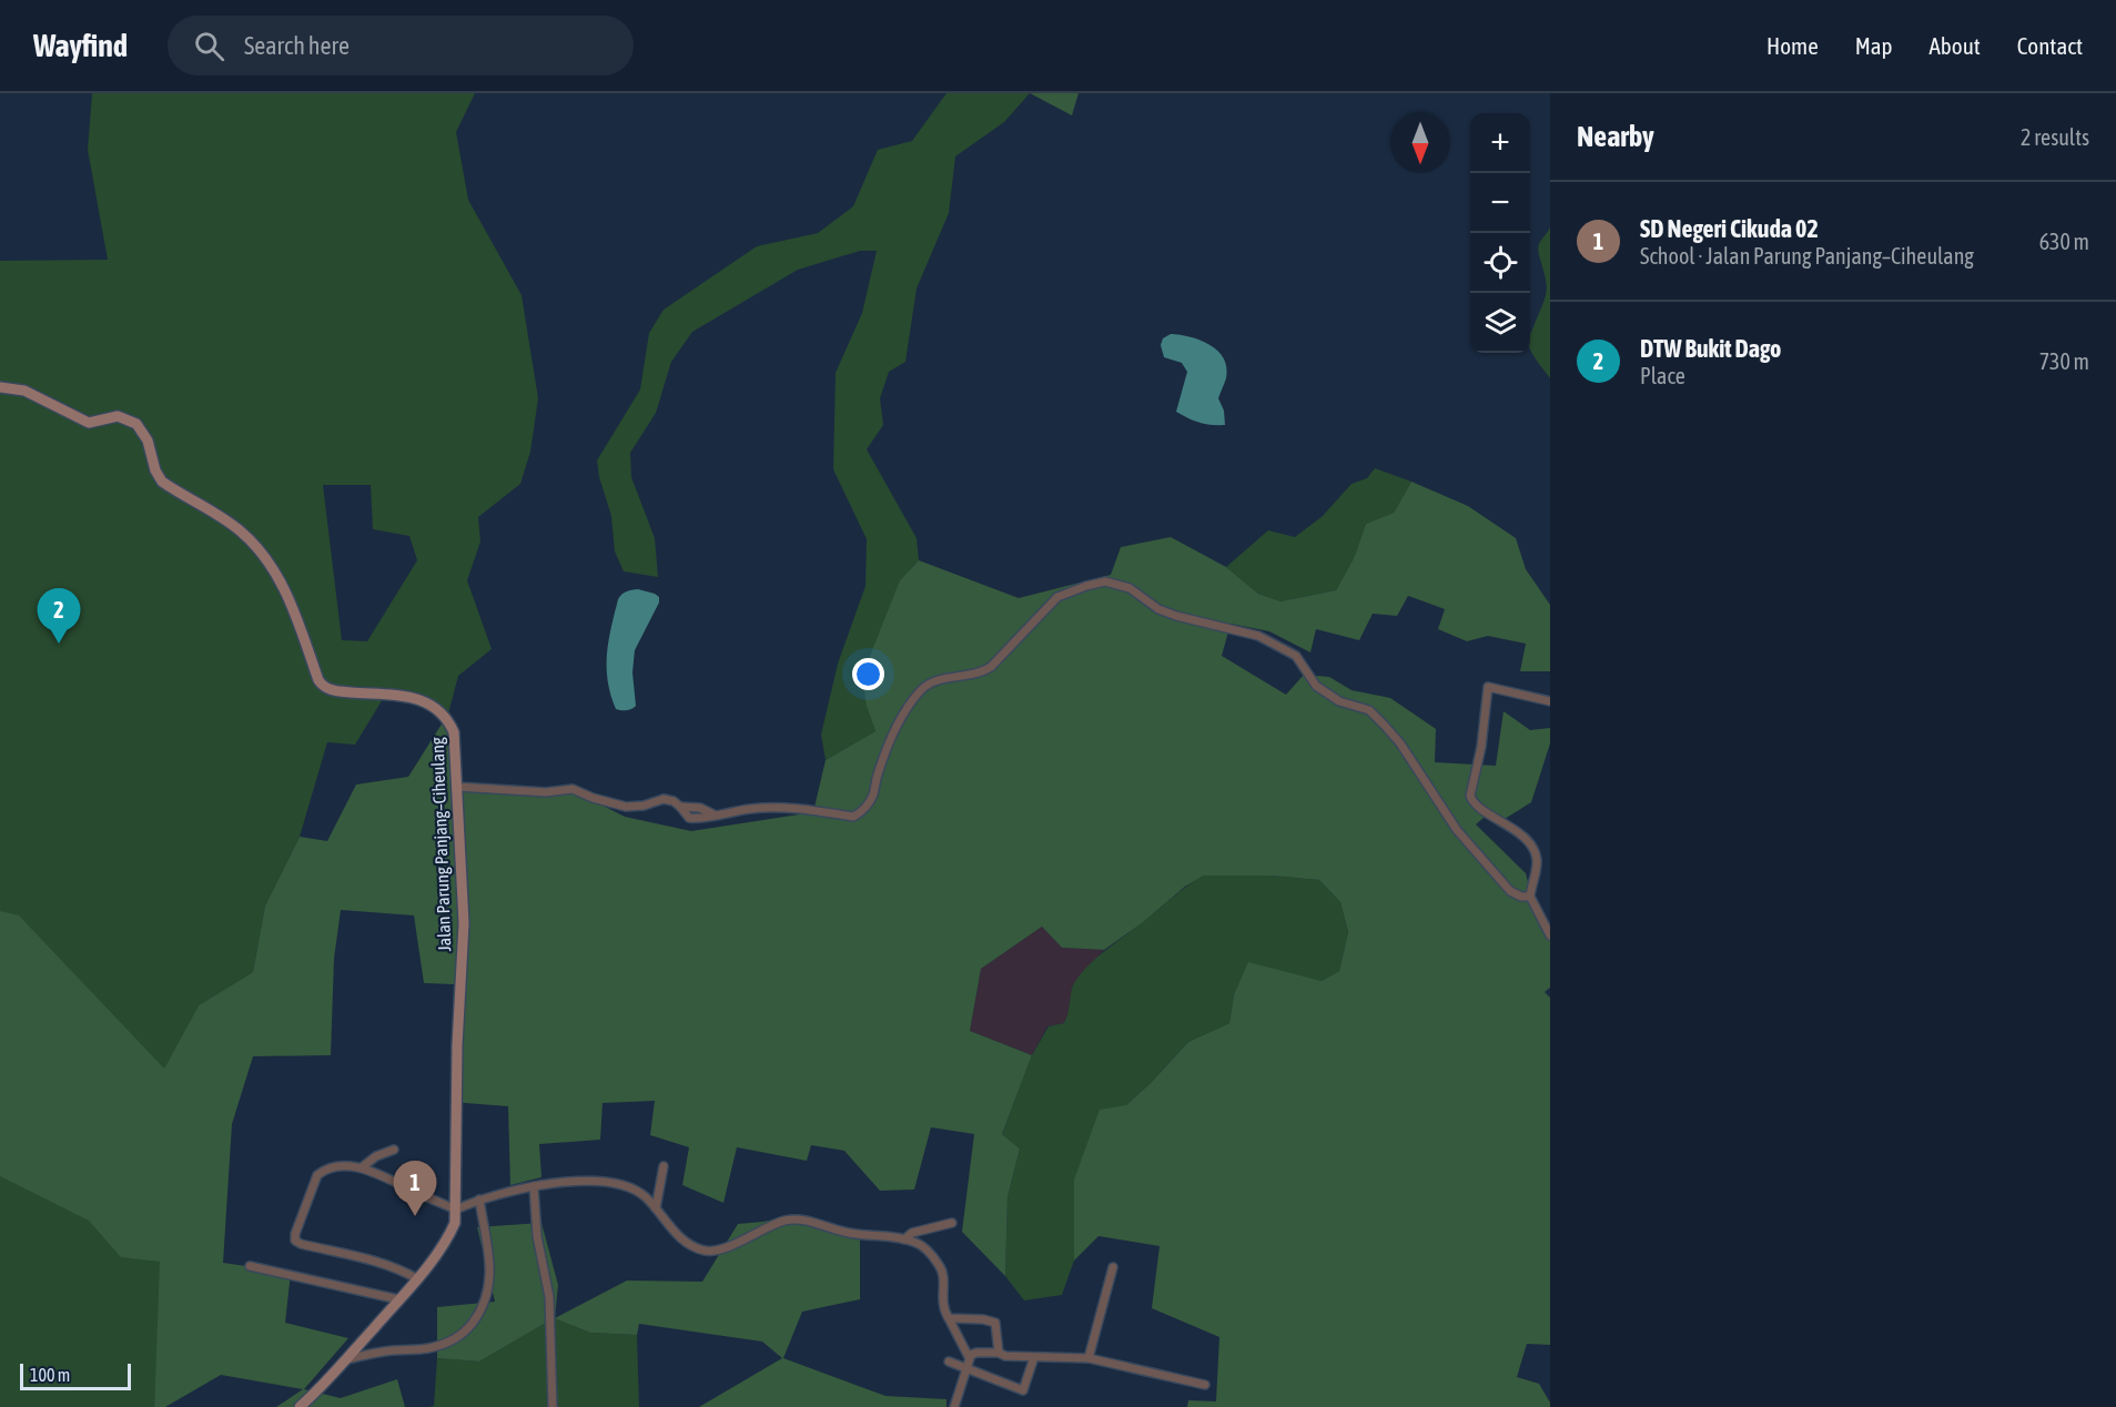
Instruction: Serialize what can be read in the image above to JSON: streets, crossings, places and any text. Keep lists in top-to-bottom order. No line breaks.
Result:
{"streets":{"street":["Jalan Parung Panjang–Ciheulang"]},"scale_bar":"100 m","north":"bottom","page":{"header":"Wayfind","search":"Search here","nav":["Home","Map","About","Contact"],"heading":["Nearby","2 results"],"map_buttons":["+","−"],"list":[{"mark":"1","name":"SD Negeri Cikuda 02","note":"School · Jalan Parung Panjang–Ciheulang","value":"630 m"},{"mark":"2","name":"DTW Bukit Dago","note":"Place","value":"730 m"}],"pins":["2","1"],"scale":"100 m"}}
